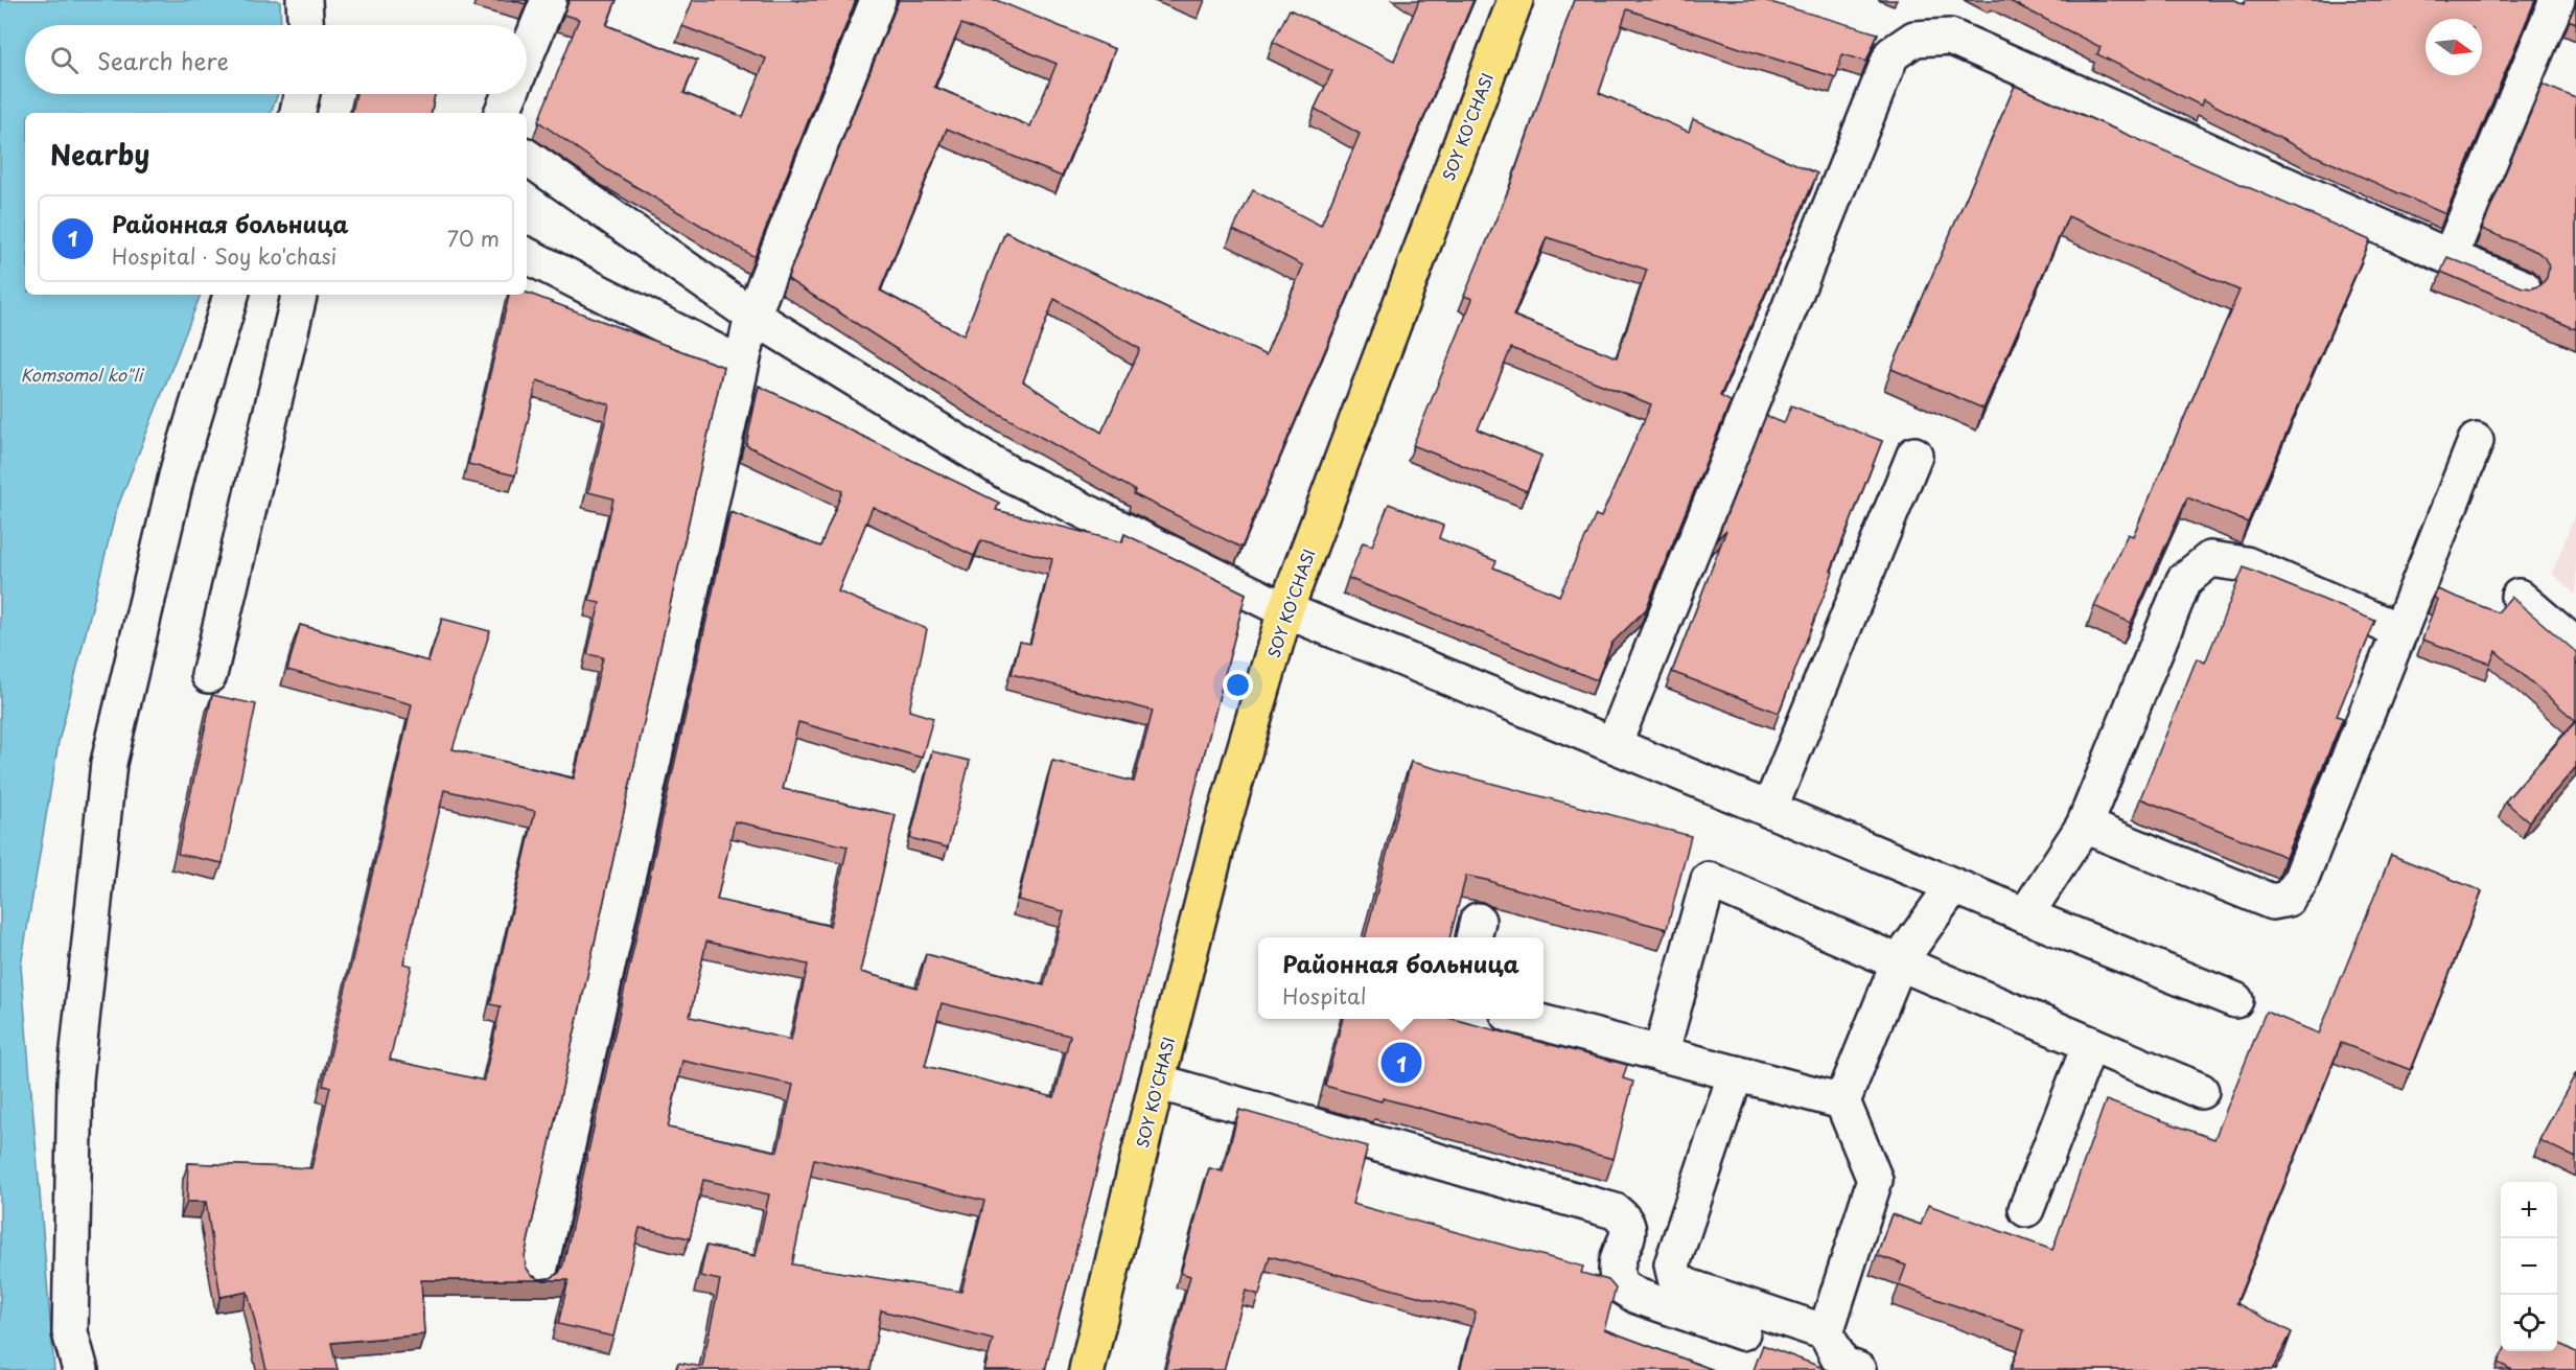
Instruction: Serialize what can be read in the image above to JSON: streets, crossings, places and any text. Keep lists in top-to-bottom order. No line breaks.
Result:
{"streets":{"main road":["SOY KO'CHASI"]},"water":["Komsomol ko\"li"],"north":"right","page":{"search":"Search here","heading":"Nearby","list":[{"mark":"1","name":"Районная больница","note":"Hospital · Soy ko'chasi","value":"70 m"}],"popup":["Районная больница","Hospital"],"pins":"1","map_buttons":["+","−"]}}
